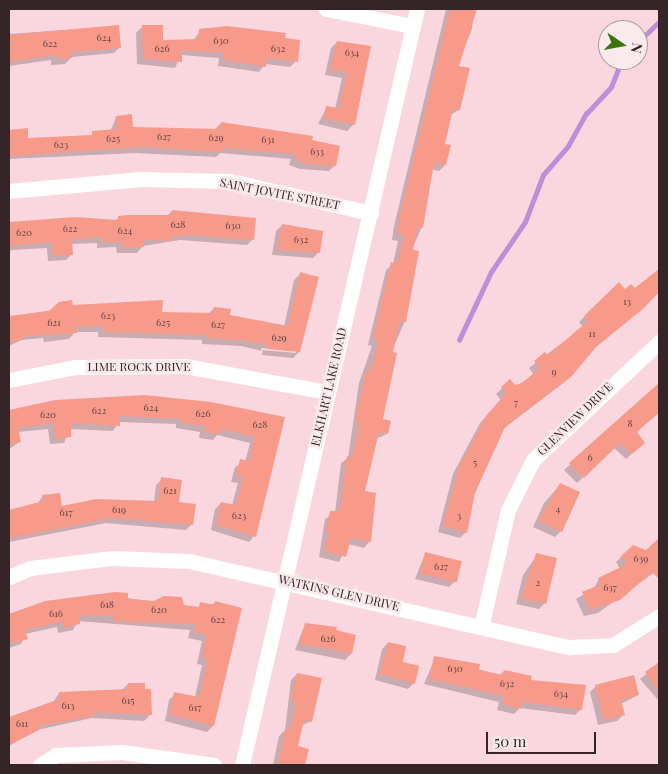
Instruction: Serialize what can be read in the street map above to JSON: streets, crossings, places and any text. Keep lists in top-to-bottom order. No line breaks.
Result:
{"streets":{"street":["SAINT JOVITE STREET","LIME ROCK DRIVE","ELKHART LAKE ROAD","GLENVIEW DRIVE","WATKINS GLEN DRIVE"]},"crossings":[["SAINT JOVITE STREET","ELKHART LAKE ROAD"],["LIME ROCK DRIVE","ELKHART LAKE ROAD"],["ELKHART LAKE ROAD","WATKINS GLEN DRIVE"],["GLENVIEW DRIVE","WATKINS GLEN DRIVE"]],"house_numbers":["624","630","622","626","632","634","627","629","625","631","623","633","628","630","622","624","620","632","13","623","621","625","627","11","629","9","7","624","622","626","620","8","628","6","5","621","4","619","617","623","3","639","627","2","637","618","620","616","622","626","630","632","634","615","613","617","611"],"scale_bar":"50 m","north":"right"}
